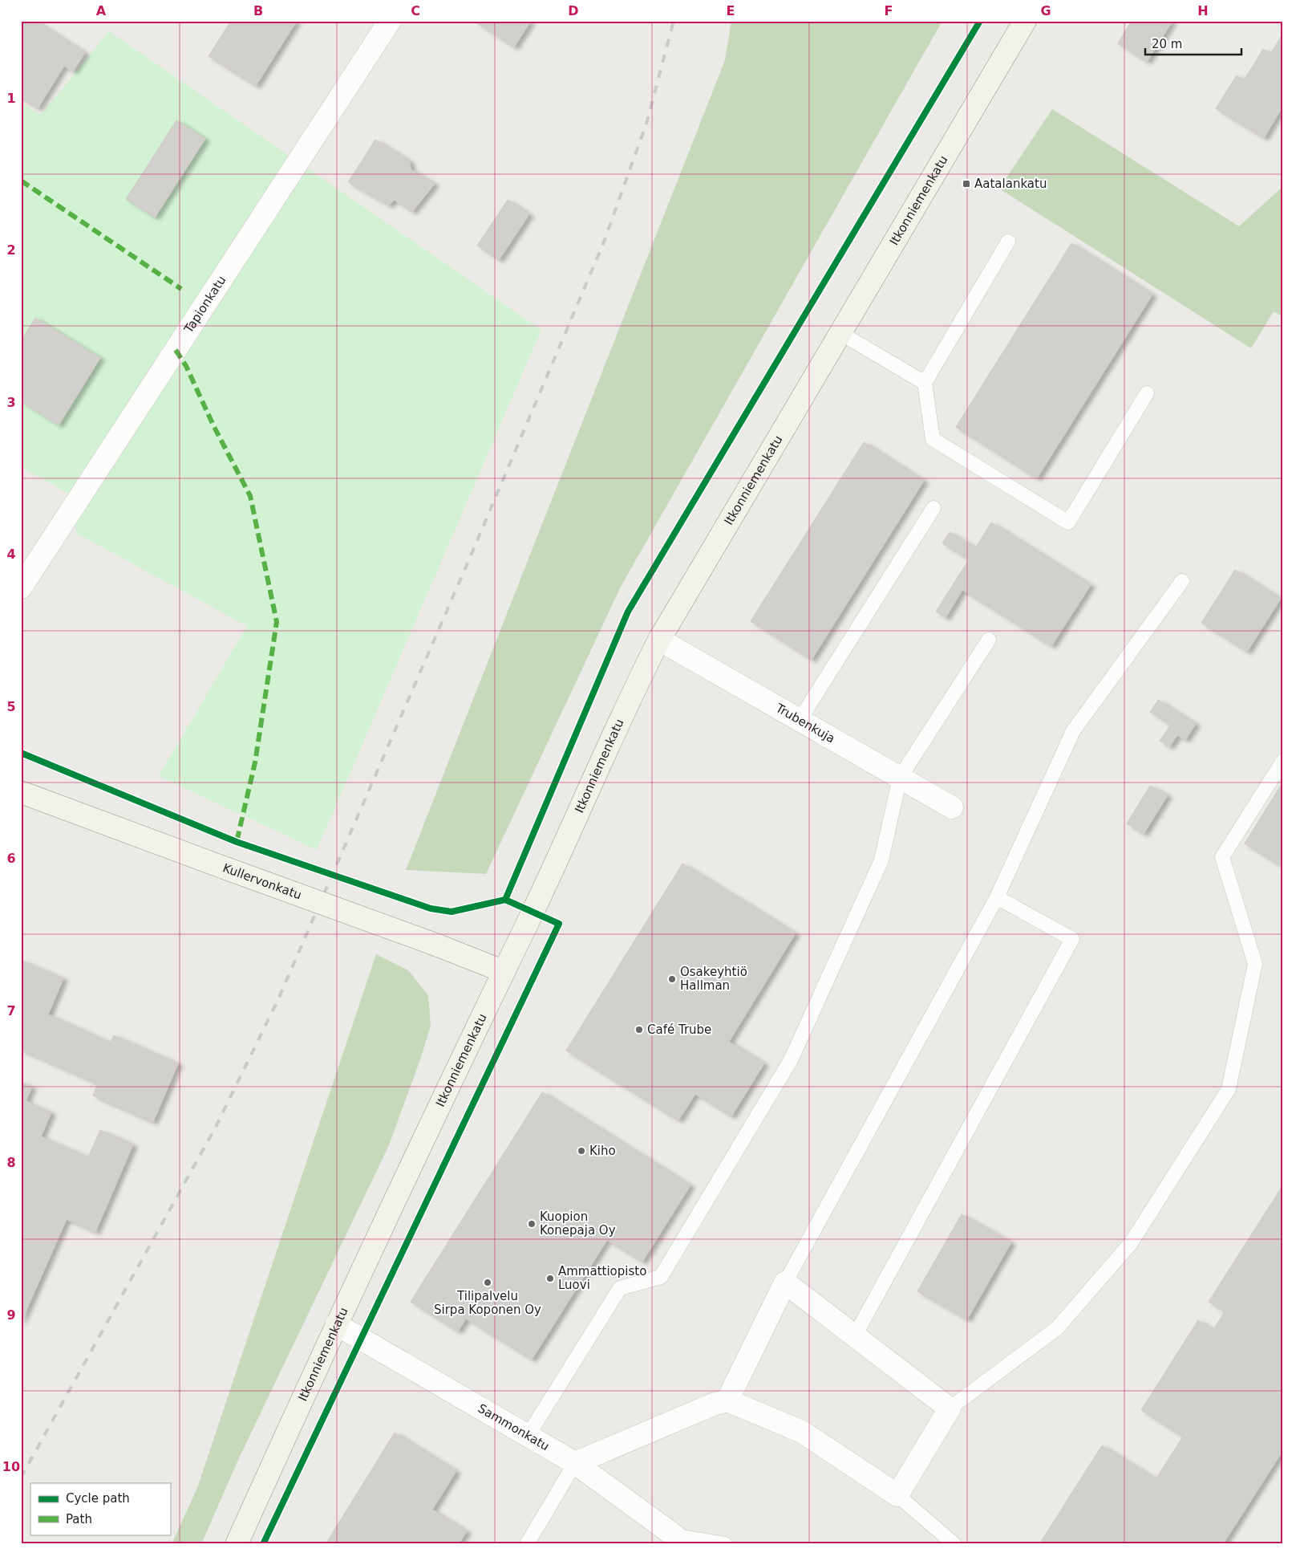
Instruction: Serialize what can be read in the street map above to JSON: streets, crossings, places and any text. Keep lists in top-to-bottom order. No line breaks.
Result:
{"streets":{"main road":["Itkonniemenkatu","Kullervonkatu"],"street":["Tapionkatu","Trubenkuja","Sammonkatu"]},"crossings":[["Itkonniemenkatu","Trubenkuja"],["Itkonniemenkatu","Kullervonkatu"],["Itkonniemenkatu","Sammonkatu"]],"places":{"transit":["Aatalankatu"],"other":["Osakeyhtiö Hallman","Café Trube","Kiho","Kuopion Konepaja Oy","Ammattiopisto Luovi","Tilipalvelu Sirpa Koponen Oy"]},"legend":["Cycle path","Path"],"scale_bar":"20 m","grid":{"columns":["A","B","C","D","E","F","G","H"],"rows":["1","2","3","4","5","6","7","8","9","10"]}}
